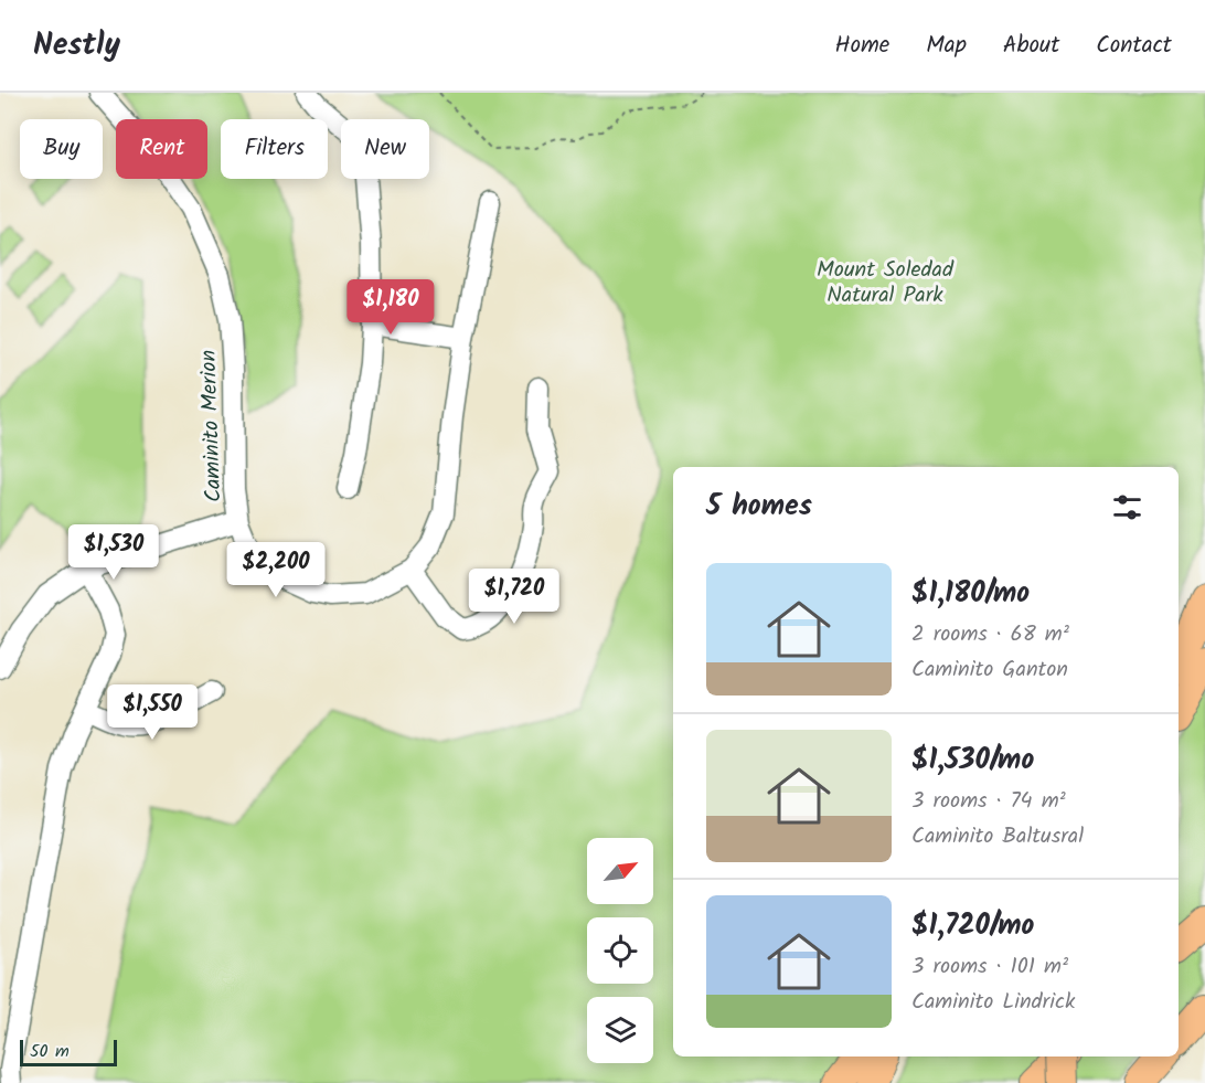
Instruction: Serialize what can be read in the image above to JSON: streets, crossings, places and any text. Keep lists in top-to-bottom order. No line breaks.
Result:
{"streets":{"street":["Caminito Merion"]},"parks":["Mount Soledad Natural Park"],"scale_bar":"50 m","north":"top right","page":{"header":"Nestly","nav":["Home","Map","About","Contact"],"chip":["Buy","Rent","Filters","New"],"price":["$1,180","$1,530","$2,200","$1,720","$1,550"],"heading":"5 homes","list":[{"name":"$1,180/mo","note":"2 rooms · 68 m² · Caminito Ganton"},{"name":"$1,530/mo","note":"3 rooms · 74 m² · Caminito Baltusral"},{"name":"$1,720/mo","note":"3 rooms · 101 m² · Caminito Lindrick"}],"scale":"50 m"}}
